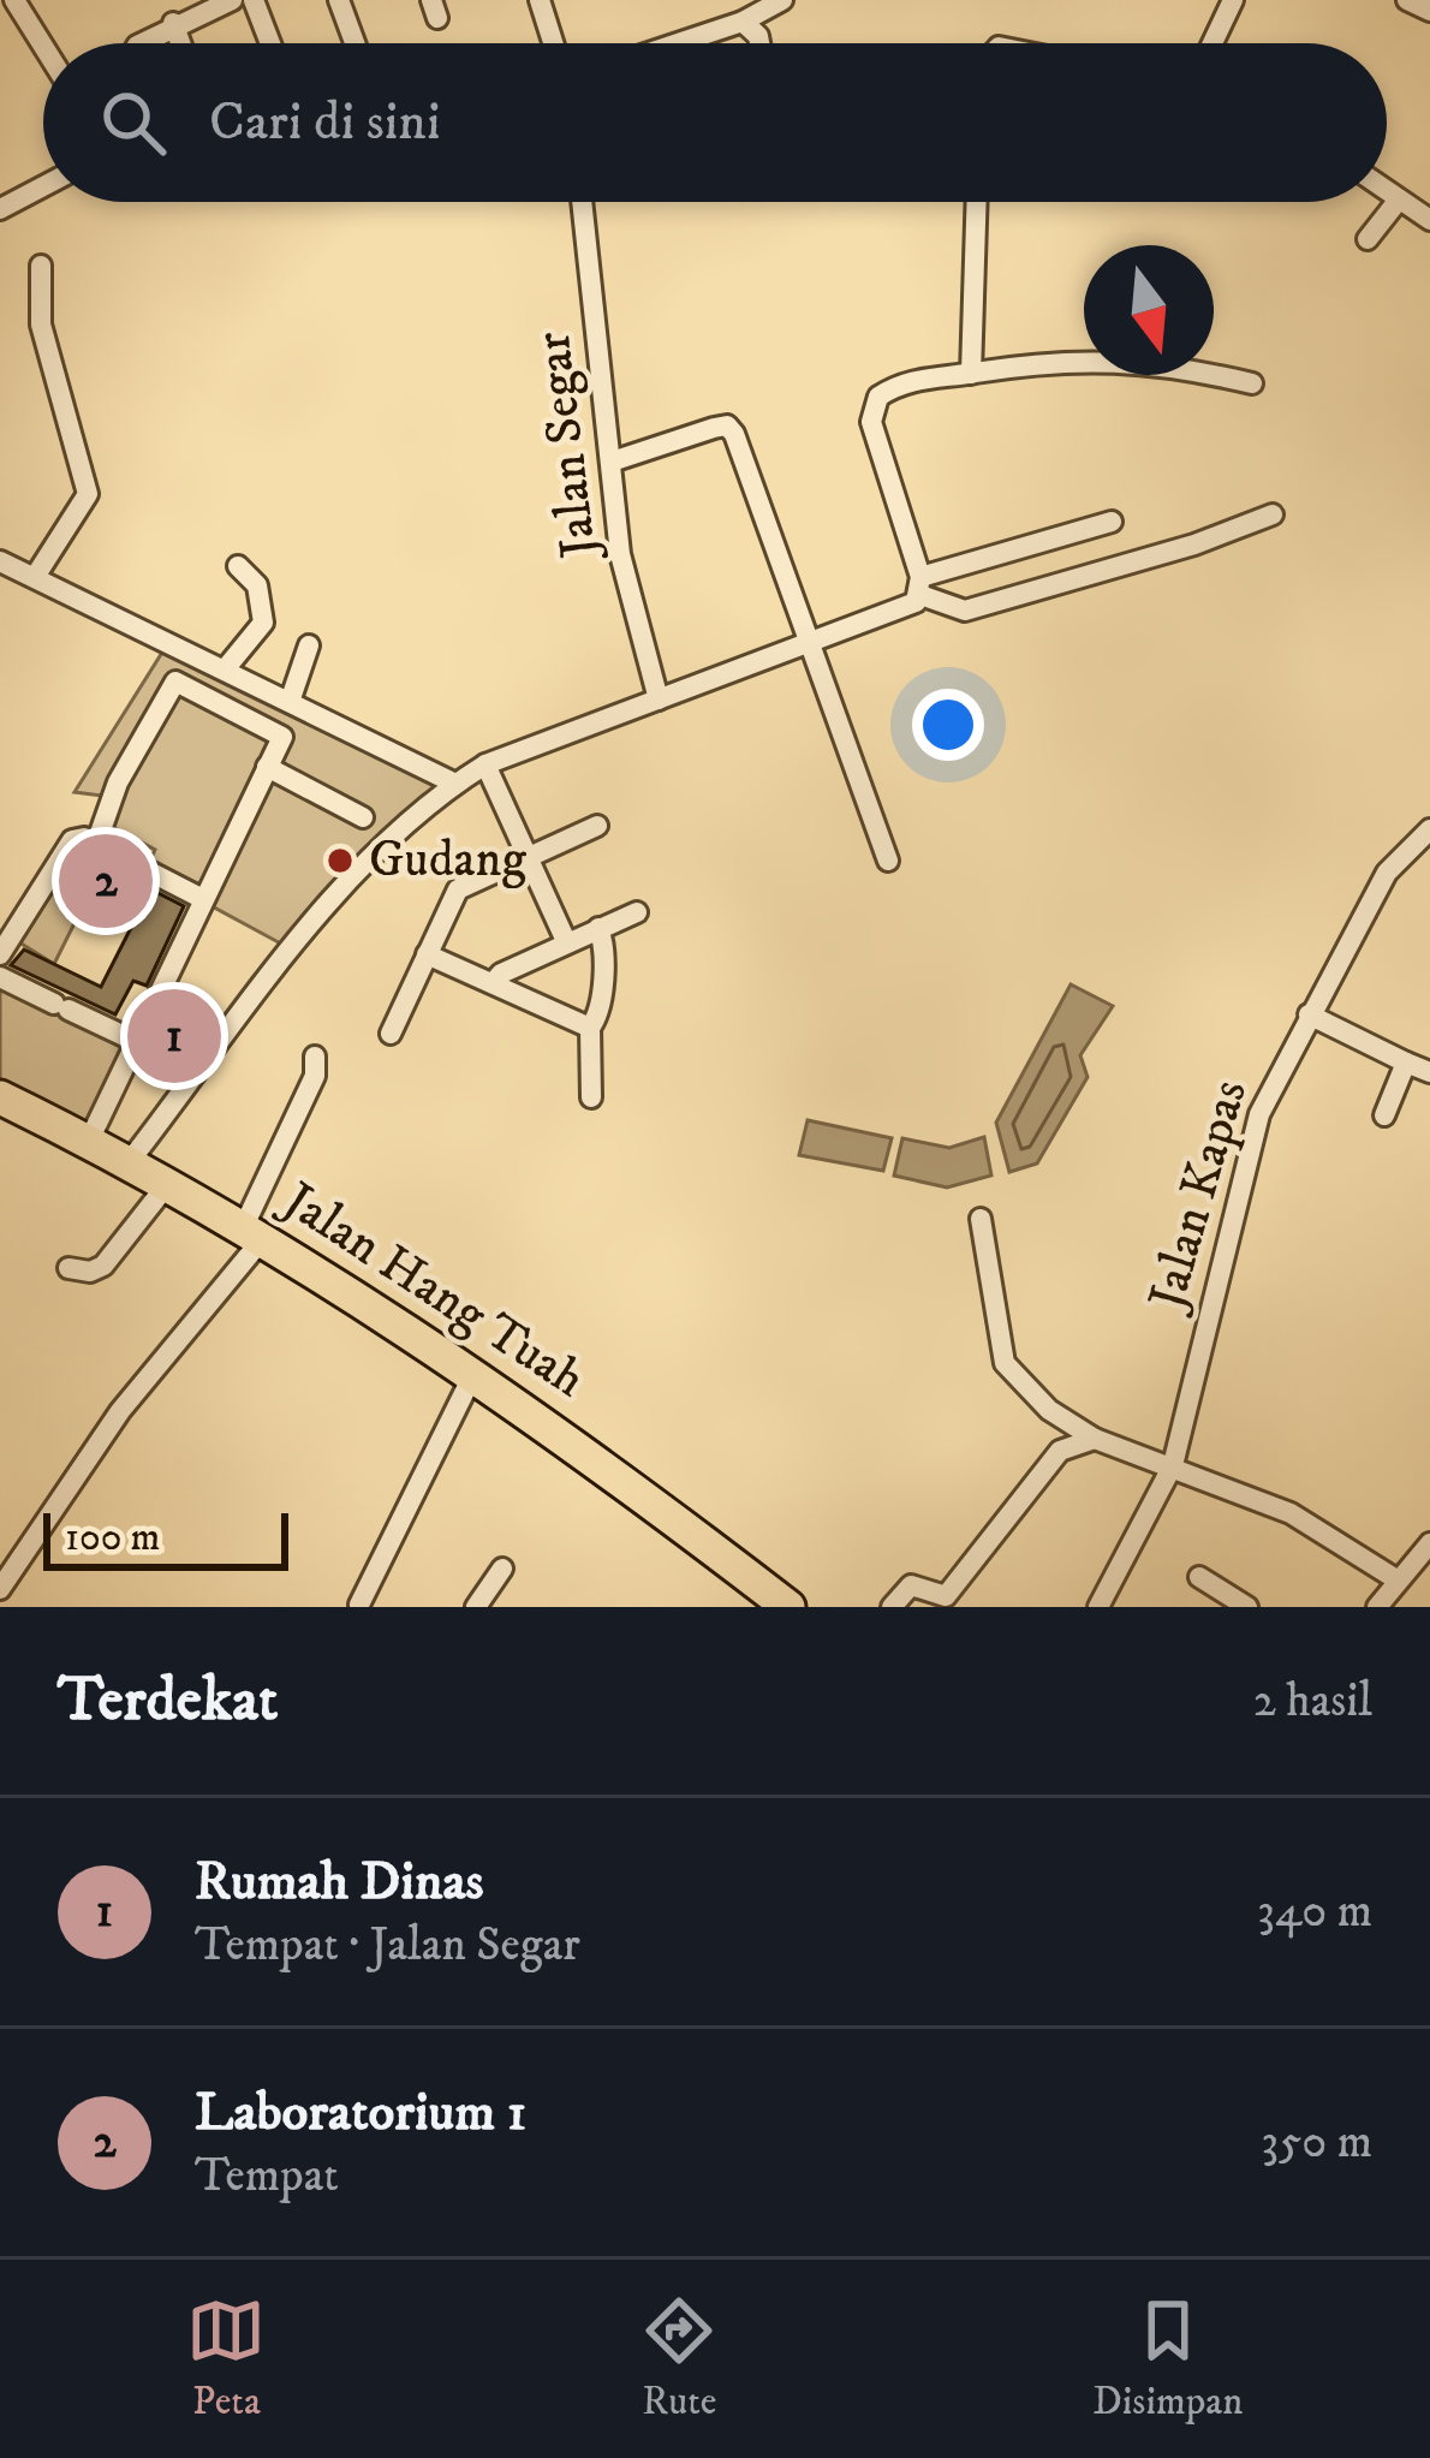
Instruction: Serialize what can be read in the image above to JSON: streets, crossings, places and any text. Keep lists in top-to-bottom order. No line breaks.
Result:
{"streets":{"main road":["Jalan Hang Tuah"],"street":["Jalan Segar","Jalan Kapas"]},"places":["Gudang"],"scale_bar":"100 m","north":"bottom","page":{"search":"Cari di sini","pins":["2","1"],"scale":"100 m","heading":["Terdekat","2 hasil"],"list":[{"mark":"1","name":"Rumah Dinas","note":"Tempat · Jalan Segar","value":"340 m"},{"mark":"2","name":"Laboratorium 1","note":"Tempat","value":"350 m"}],"nav":["Peta","Rute","Disimpan"]}}
